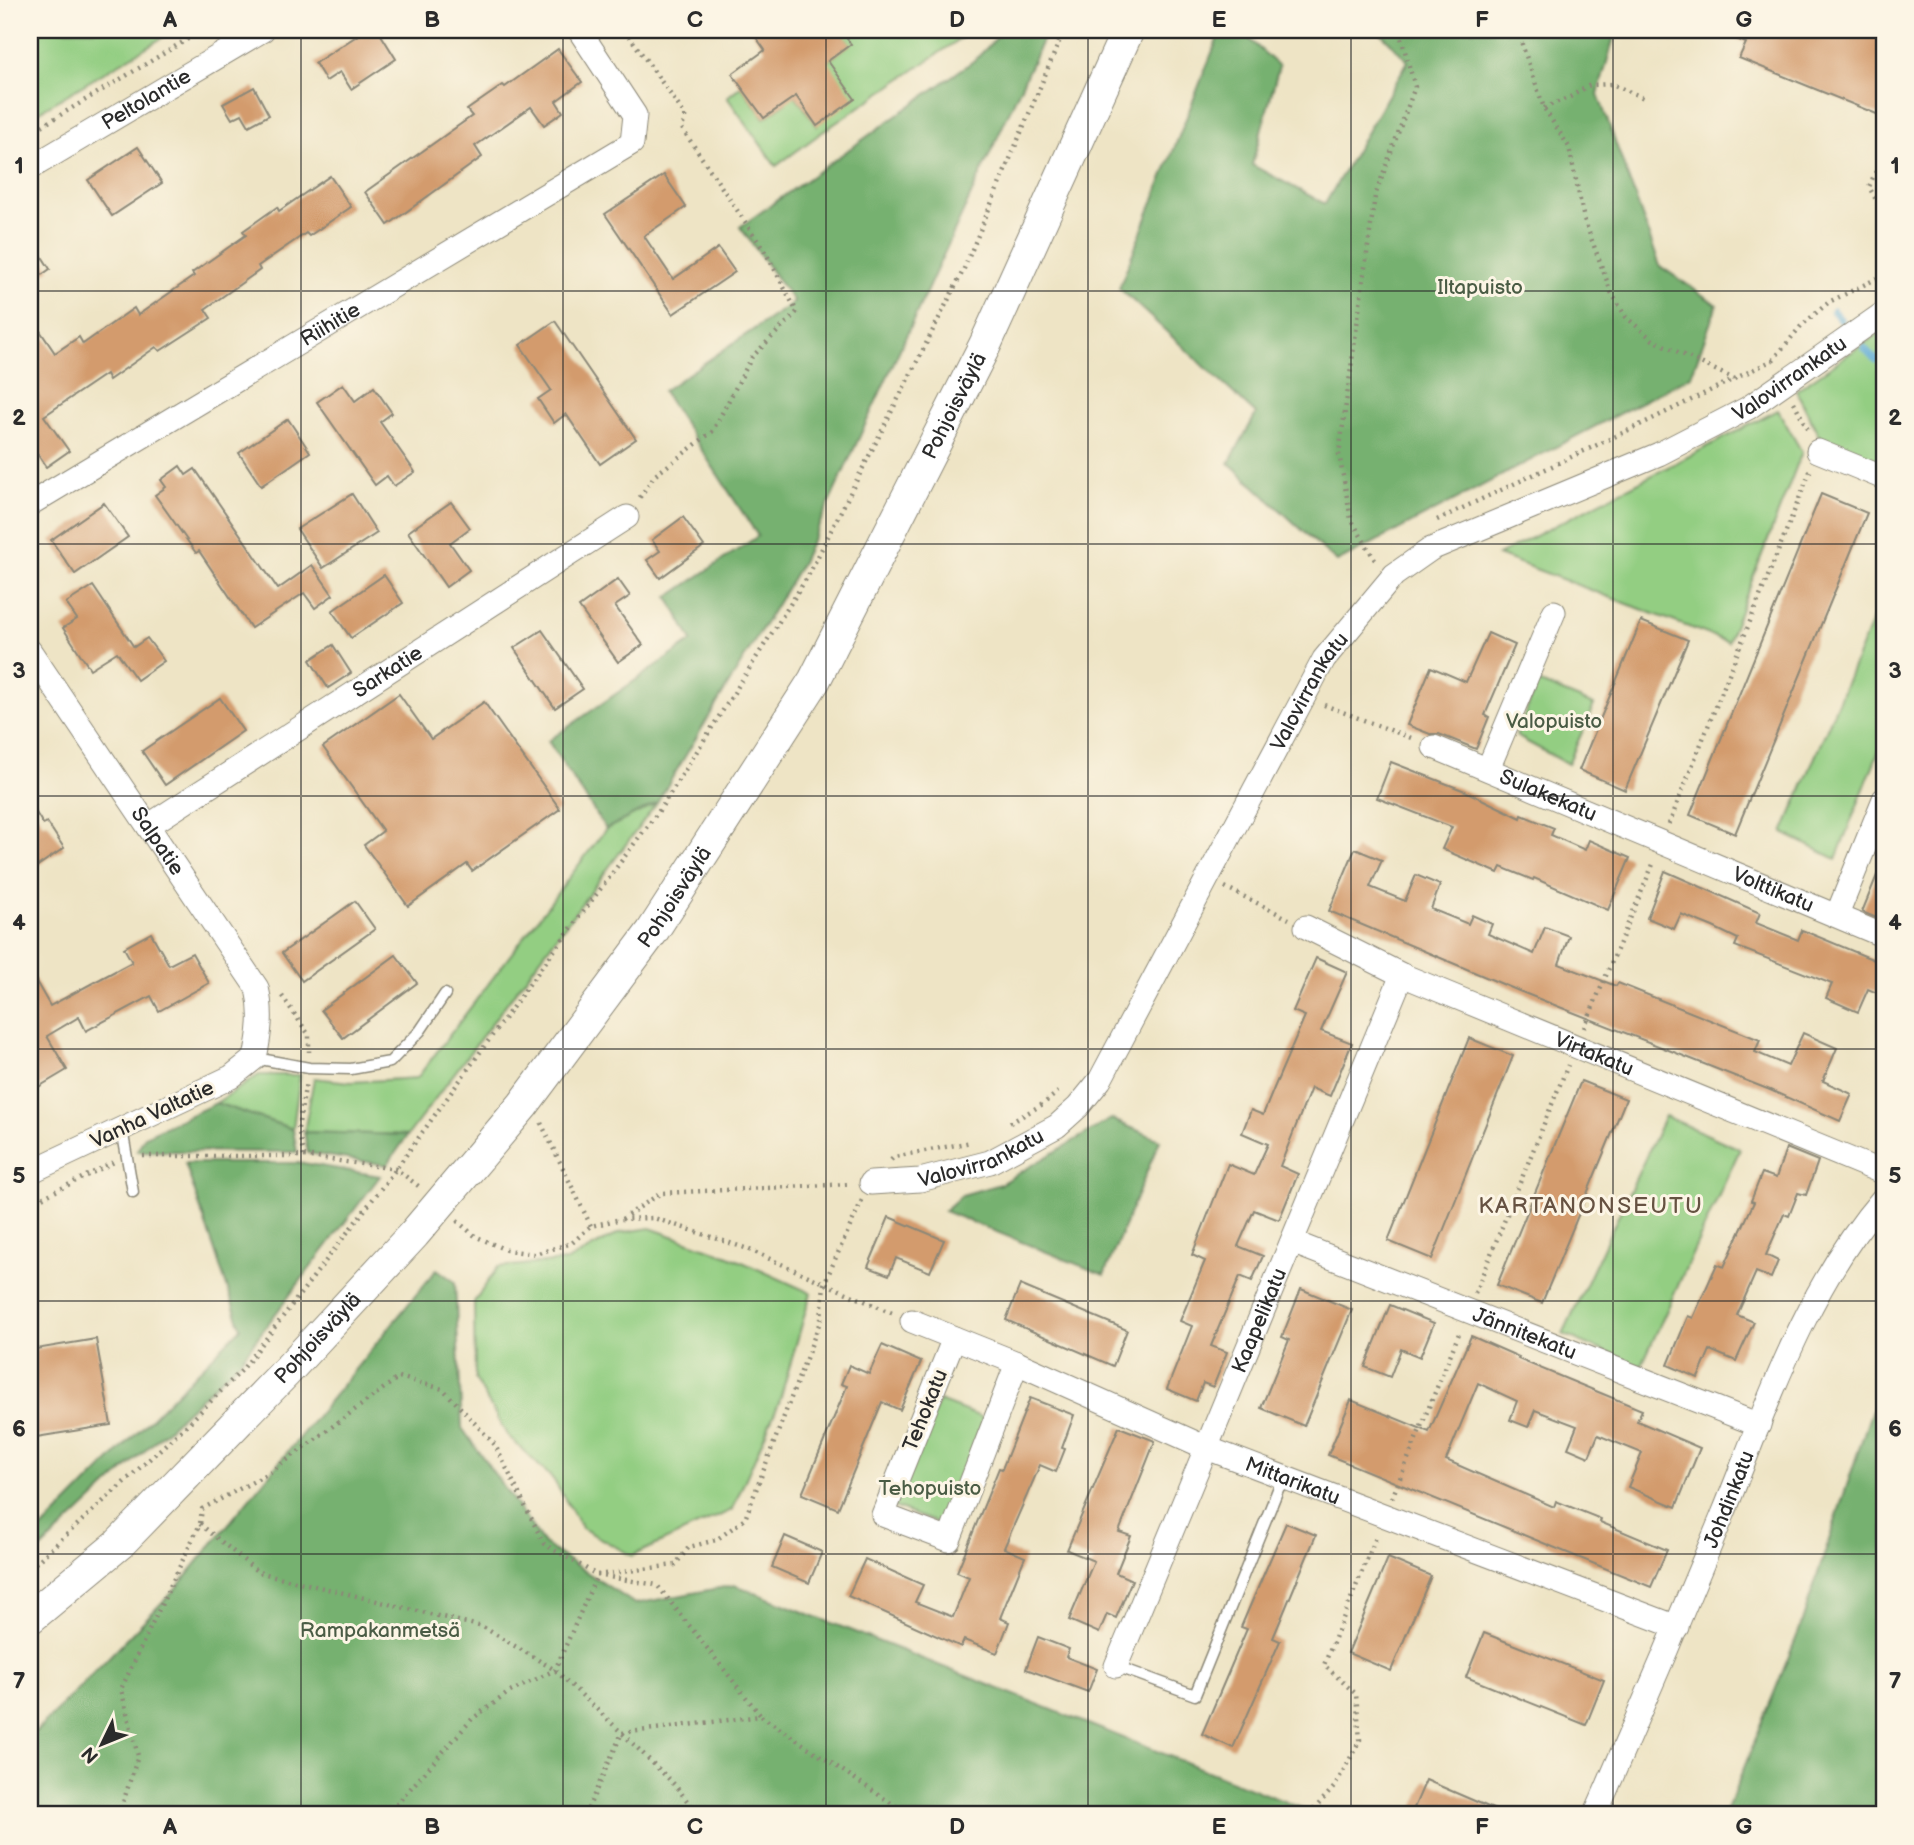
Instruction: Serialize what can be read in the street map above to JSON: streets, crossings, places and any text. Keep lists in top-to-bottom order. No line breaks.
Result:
{"streets":{"main road":["Pohjoisväylä"],"street":["Peltolantie","Riihitie","Valovirrankatu","Sarkatie","Sulakekatu","Salpatie","Volttikatu","Virtakatu","Vanha Valtatie","Kaapelikatu","Jännitekatu","Tehokatu","Mittarikatu","Johdinkatu"]},"crossings":[["Sarkatie","Salpatie"],["Sulakekatu","Volttikatu"],["Salpatie","Vanha Valtatie"],["Virtakatu","Kaapelikatu"],["Kaapelikatu","Jännitekatu"],["Kaapelikatu","Mittarikatu"],["Jännitekatu","Johdinkatu"],["Tehokatu","Mittarikatu"],["Mittarikatu","Johdinkatu"]],"districts":["KARTANONSEUTU"],"parks":["Iltapuisto","Valopuisto","Tehopuisto","Rampakanmetsä"],"north":"bottom left","grid":{"columns":["A","B","C","D","E","F","G"],"rows":["1","2","3","4","5","6","7"]}}
